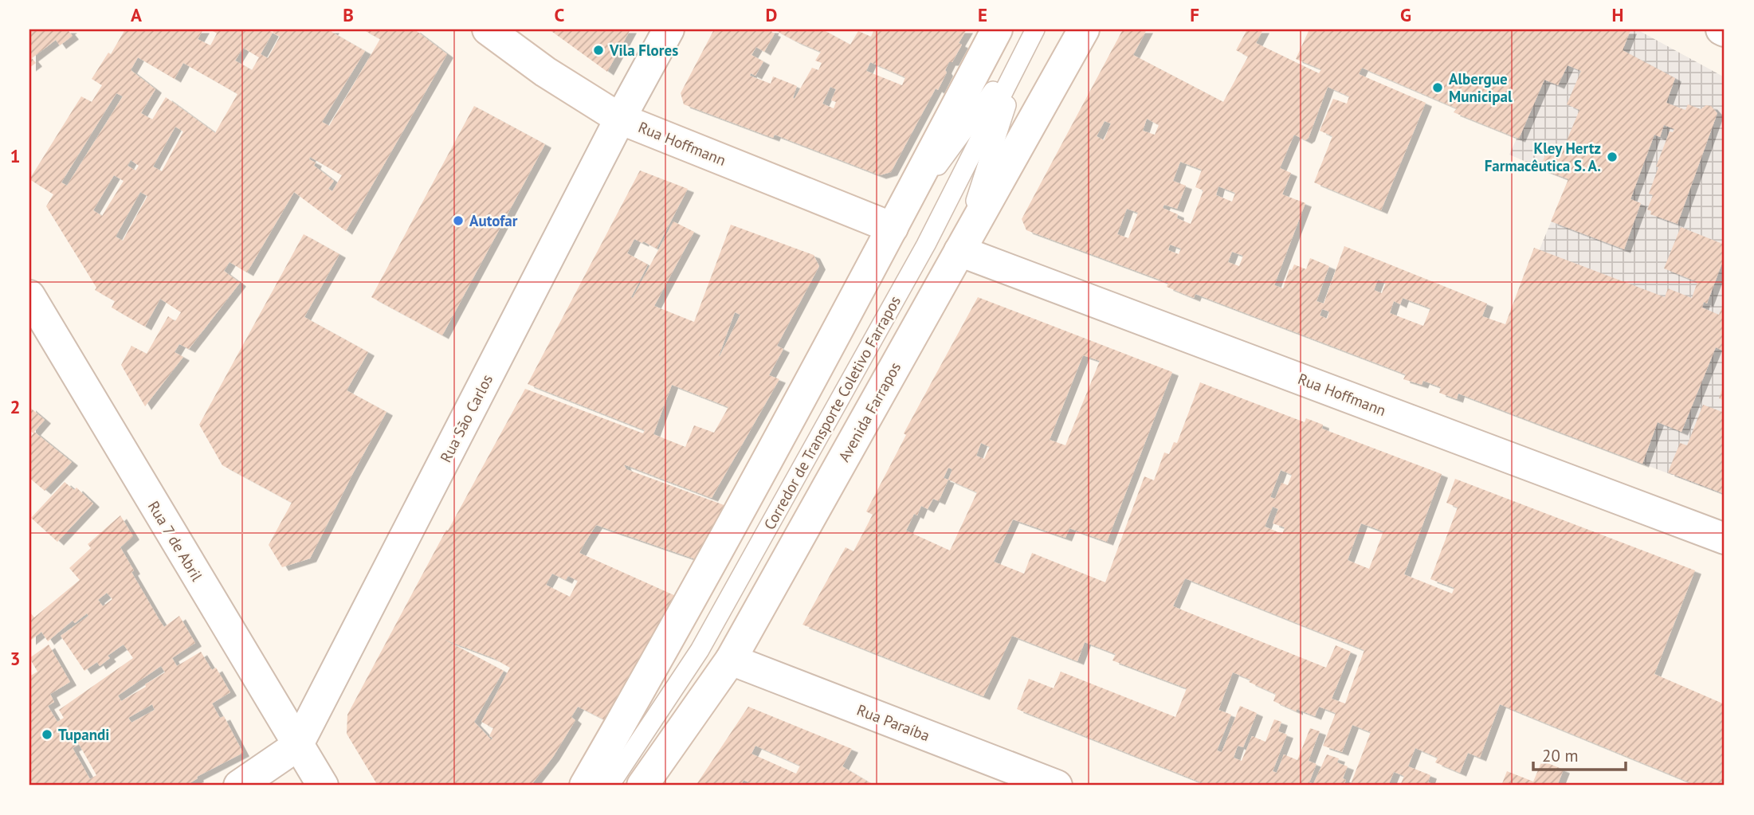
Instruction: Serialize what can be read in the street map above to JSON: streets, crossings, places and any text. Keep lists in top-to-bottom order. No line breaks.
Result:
{"streets":{"street":["Rua Hoffmann","Avenida Farrapos","Rua São Carlos","Rua 7 de Abril","Rua Paraíba"],"lane":["Corredor de Transporte Coletivo Farrapos"]},"crossings":[["Rua Hoffmann","Avenida Farrapos"],["Rua Hoffmann","Rua São Carlos"],["Avenida Farrapos","Rua Paraíba"],["Rua São Carlos","Rua 7 de Abril"]],"places":["Vila Flores","Albergue Municipal","Kley Hertz Farmacêutica S. A.","Autofar","Tupandi"],"scale_bar":"20 m","grid":{"columns":["A","B","C","D","E","F","G","H"],"rows":["1","2","3"]}}
